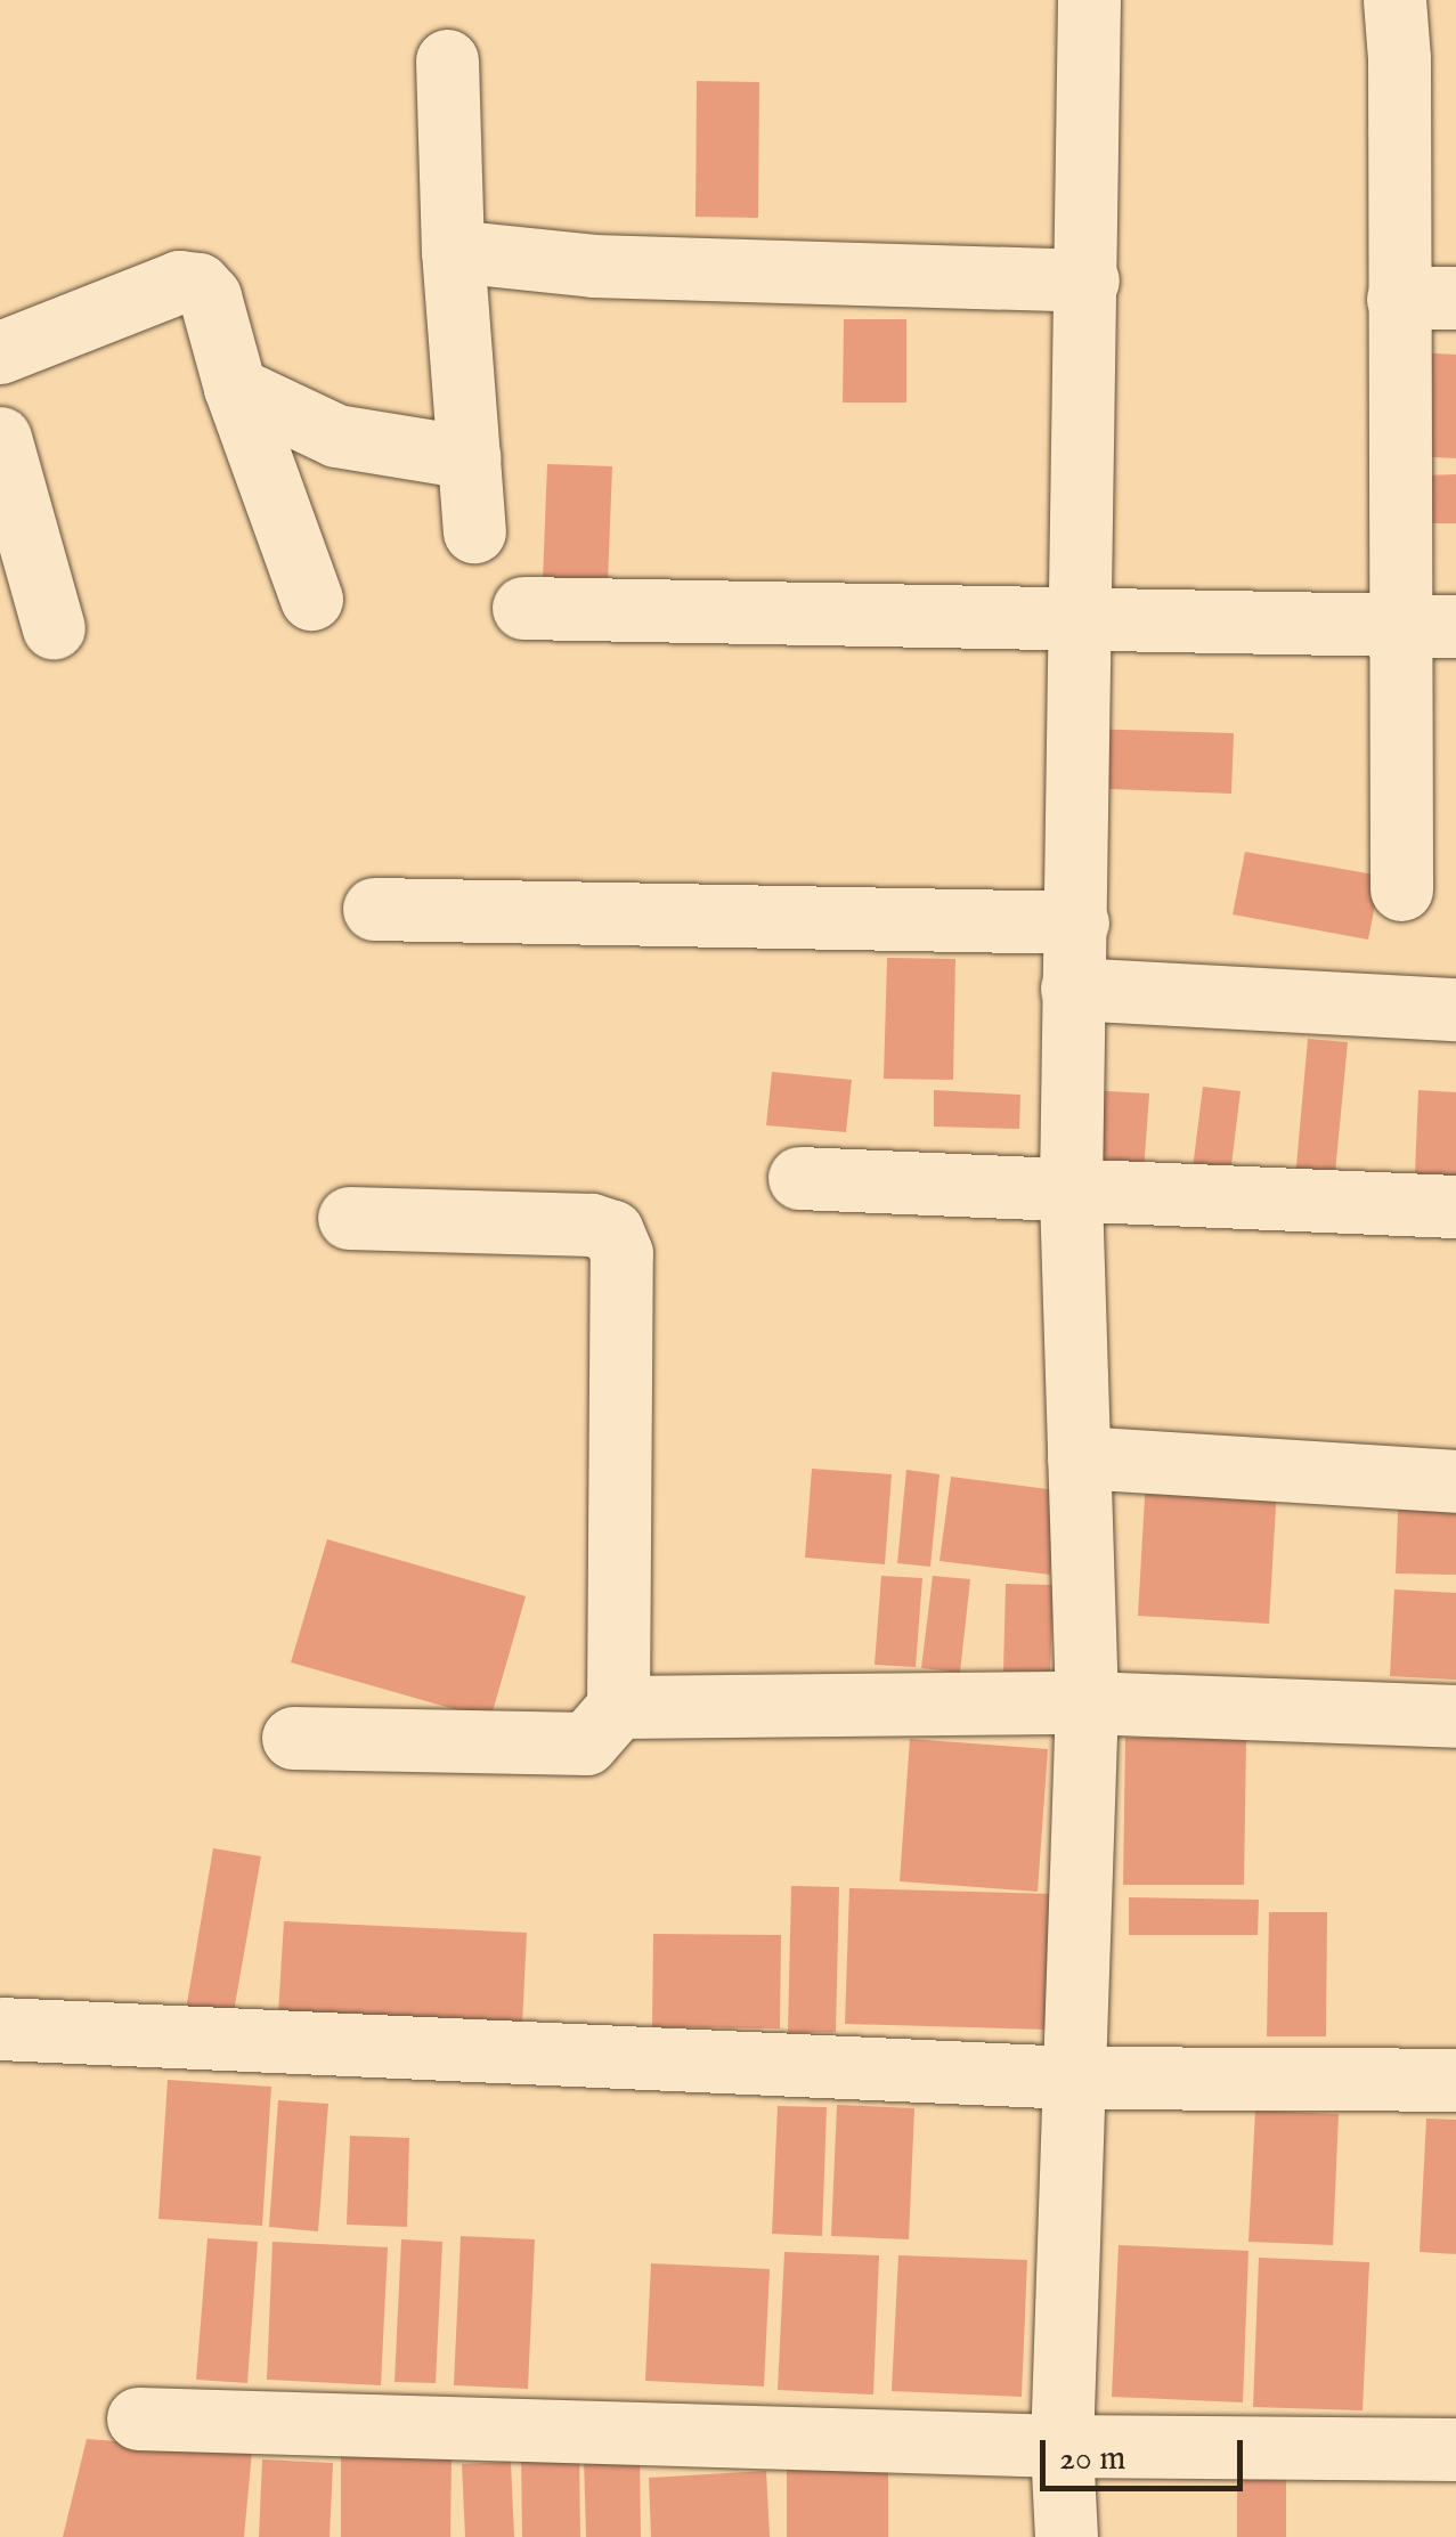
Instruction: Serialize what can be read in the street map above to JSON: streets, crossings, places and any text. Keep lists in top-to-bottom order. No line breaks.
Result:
{"scale_bar":"20 m"}
